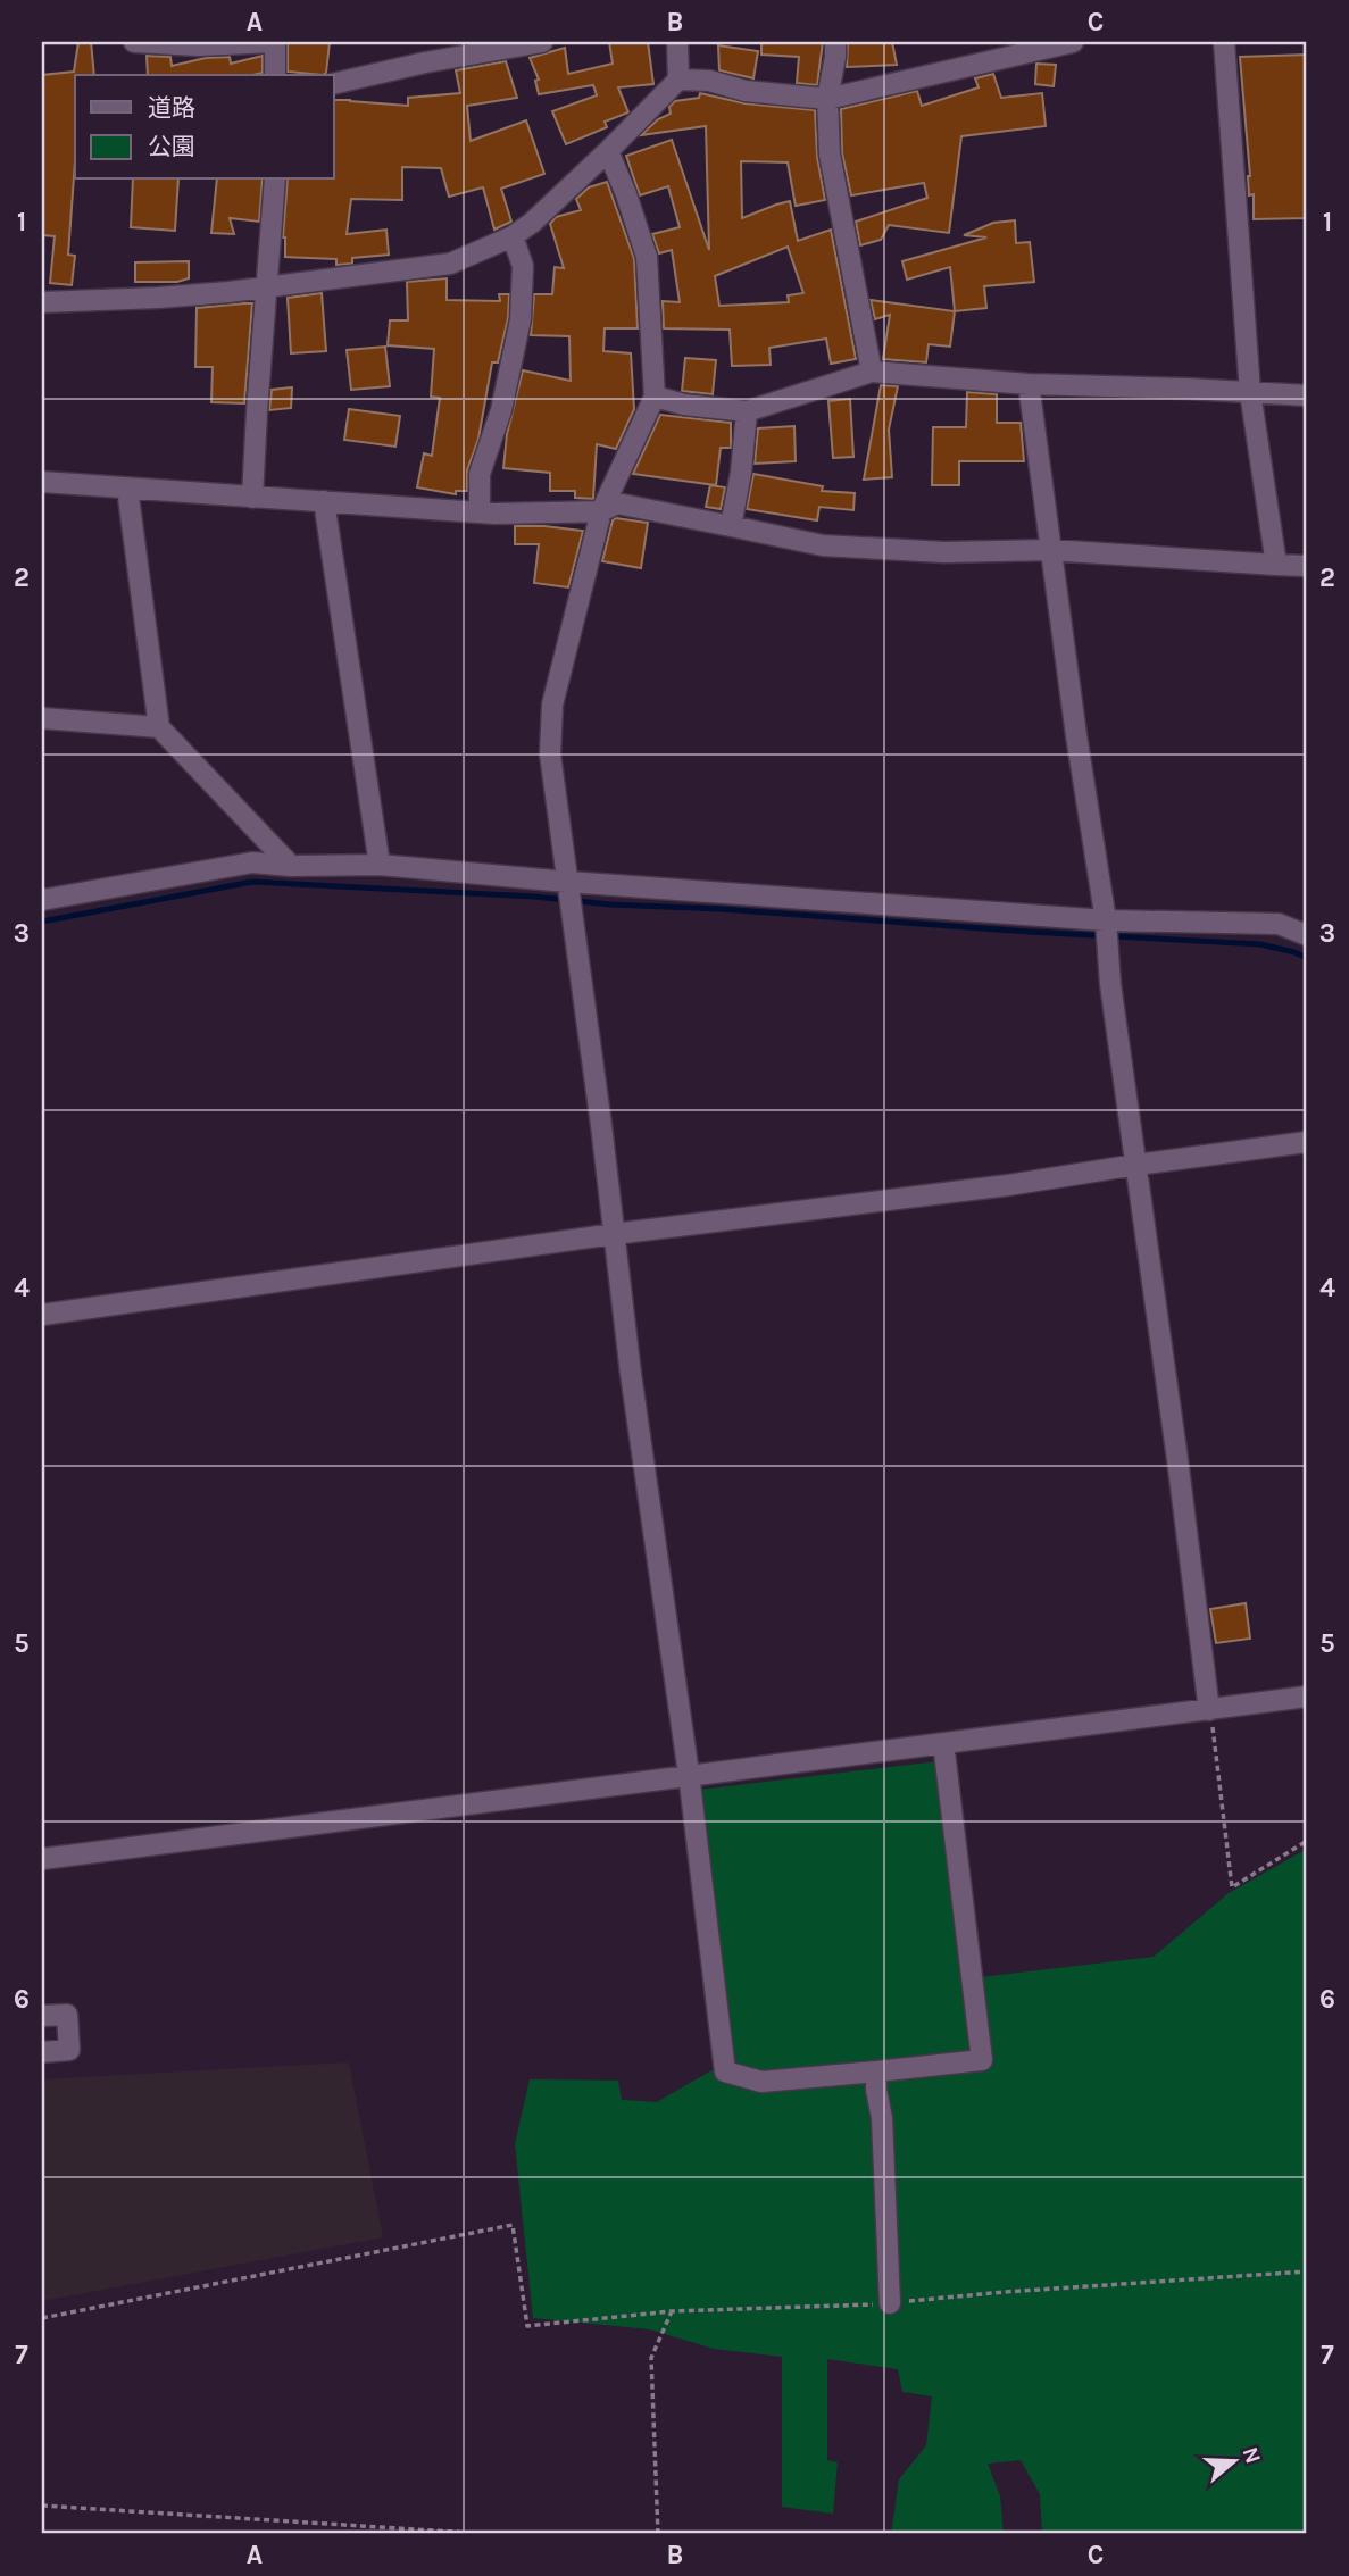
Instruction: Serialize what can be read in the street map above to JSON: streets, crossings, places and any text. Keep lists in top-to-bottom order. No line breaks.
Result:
{"legend":["道路","公園"],"north":"right","grid":{"columns":["A","B","C"],"rows":["1","2","3","4","5","6","7"]}}
